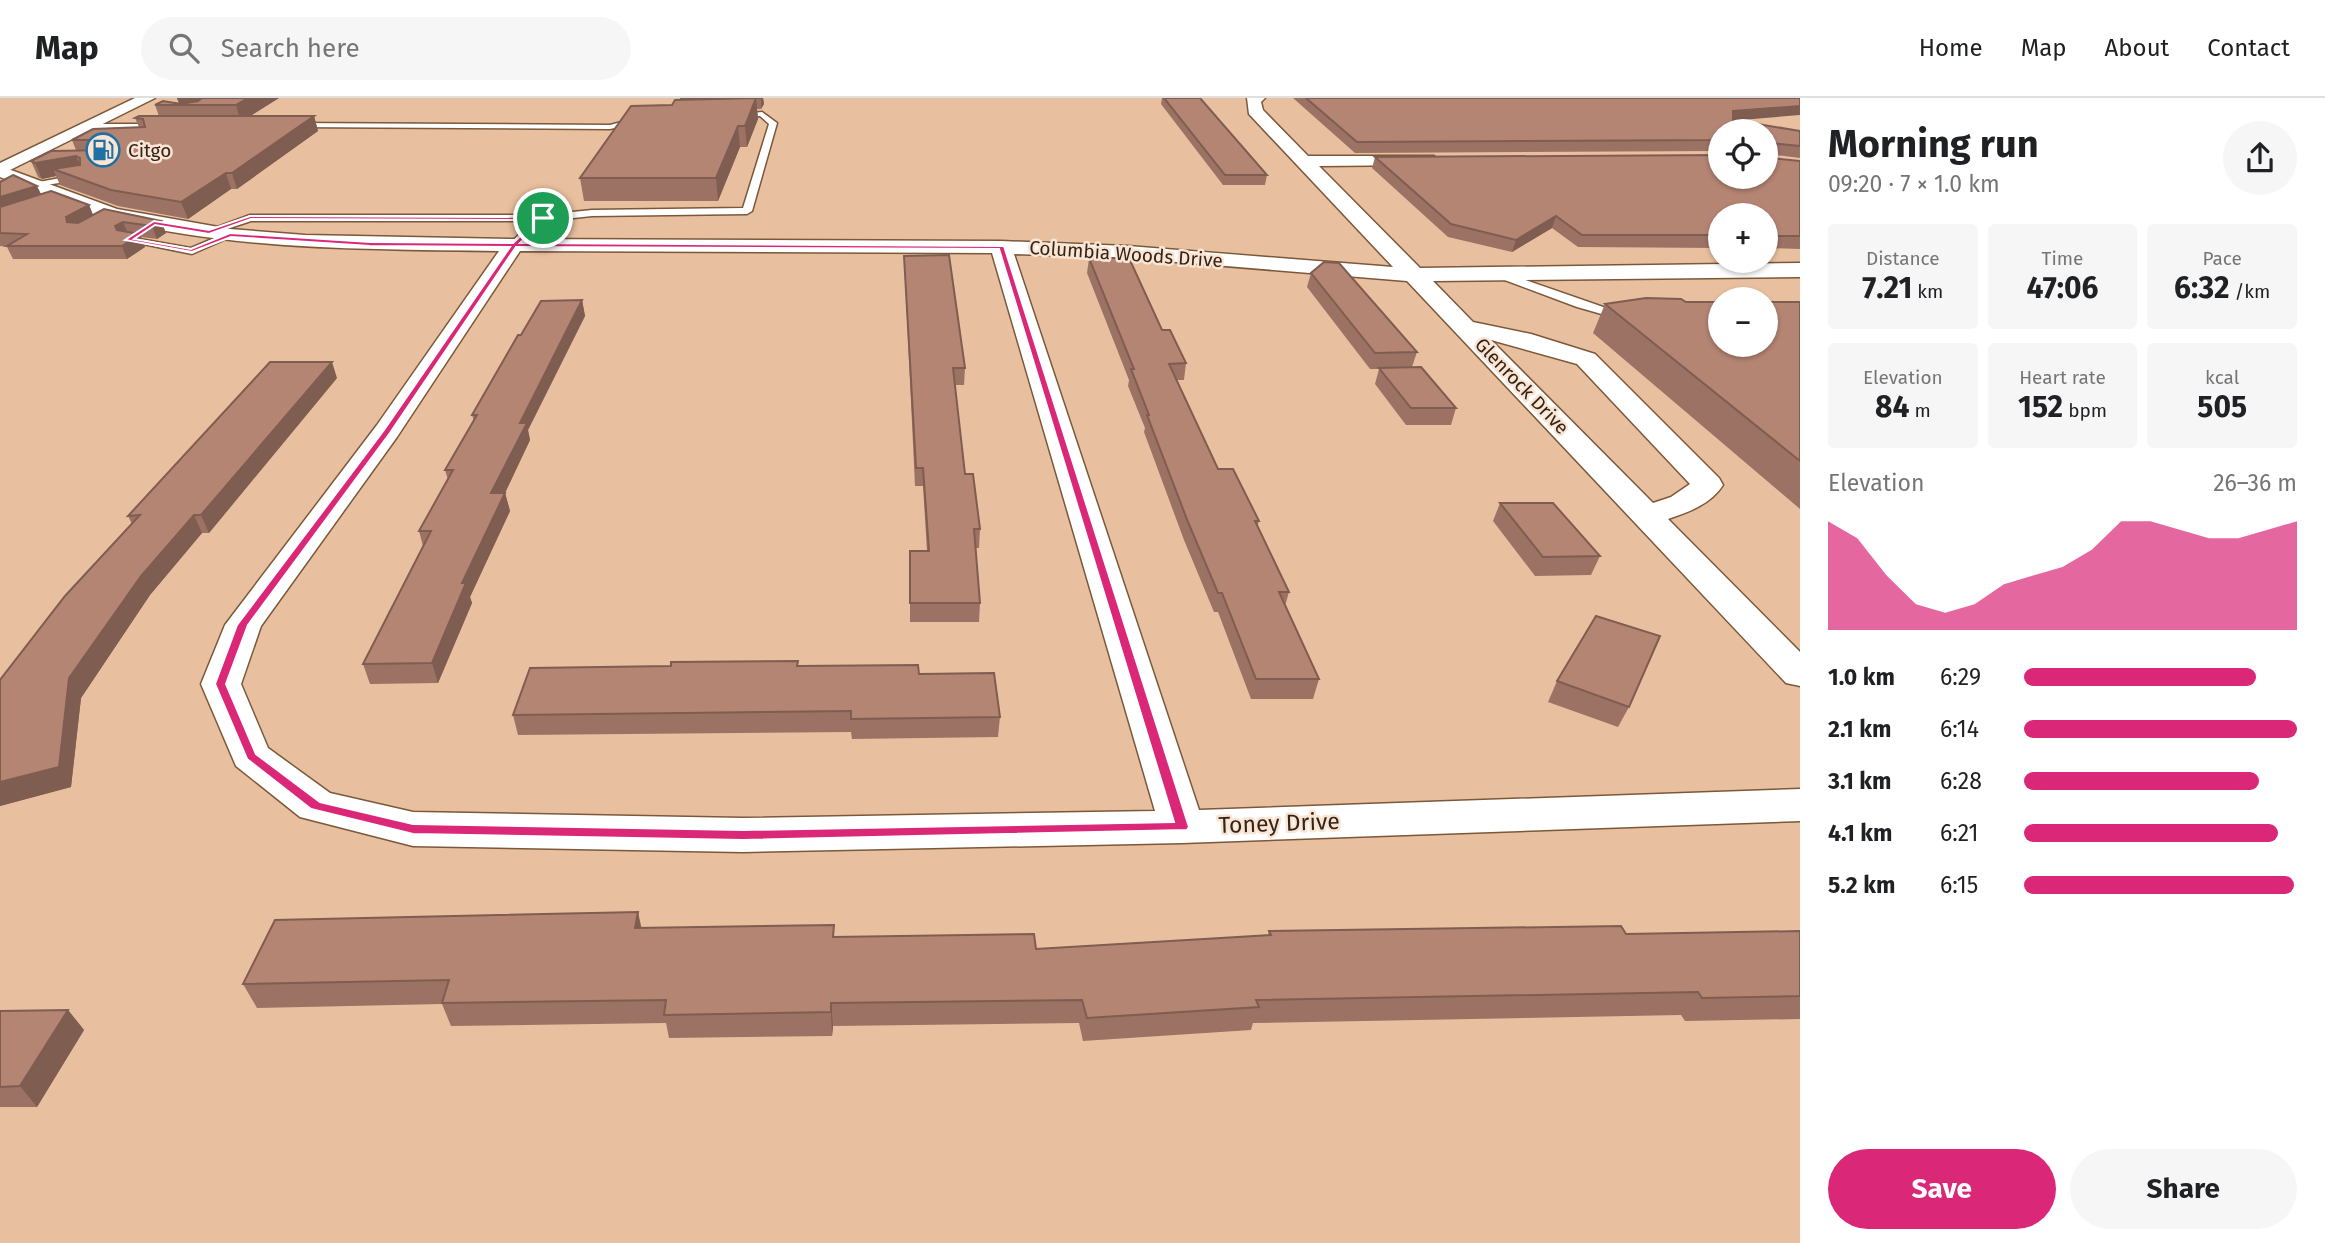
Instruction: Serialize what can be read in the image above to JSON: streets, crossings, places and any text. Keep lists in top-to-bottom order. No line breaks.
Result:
{"streets":{"street":["Columbia Woods Drive","Glenrock Drive","Toney Drive"]},"crossings":[["Columbia Woods Drive","Glenrock Drive"],["Columbia Woods Drive","Toney Drive"]],"places":{"fuel station":["Citgo"]},"page":{"header":"Map","search":"Search here","nav":["Home","Map","About","Contact"],"heading":["Morning run","09:20 · 7 × 1.0 km"],"map_buttons":["+","−"],"stats":[["Distance","7.21 km"],["Time","47:06"],["Pace","6:32 /km"],["Elevation","84 m"],["Heart rate","152 bpm"],["kcal","505"]],"chart":["Elevation","26–36 m"],"list":[{"name":"1.0 km","note":"6:29"},{"name":"2.1 km","note":"6:14"},{"name":"3.1 km","note":"6:28"},{"name":"4.1 km","note":"6:21"},{"name":"5.2 km","note":"6:15"}],"buttons":["Save","Share"]}}
